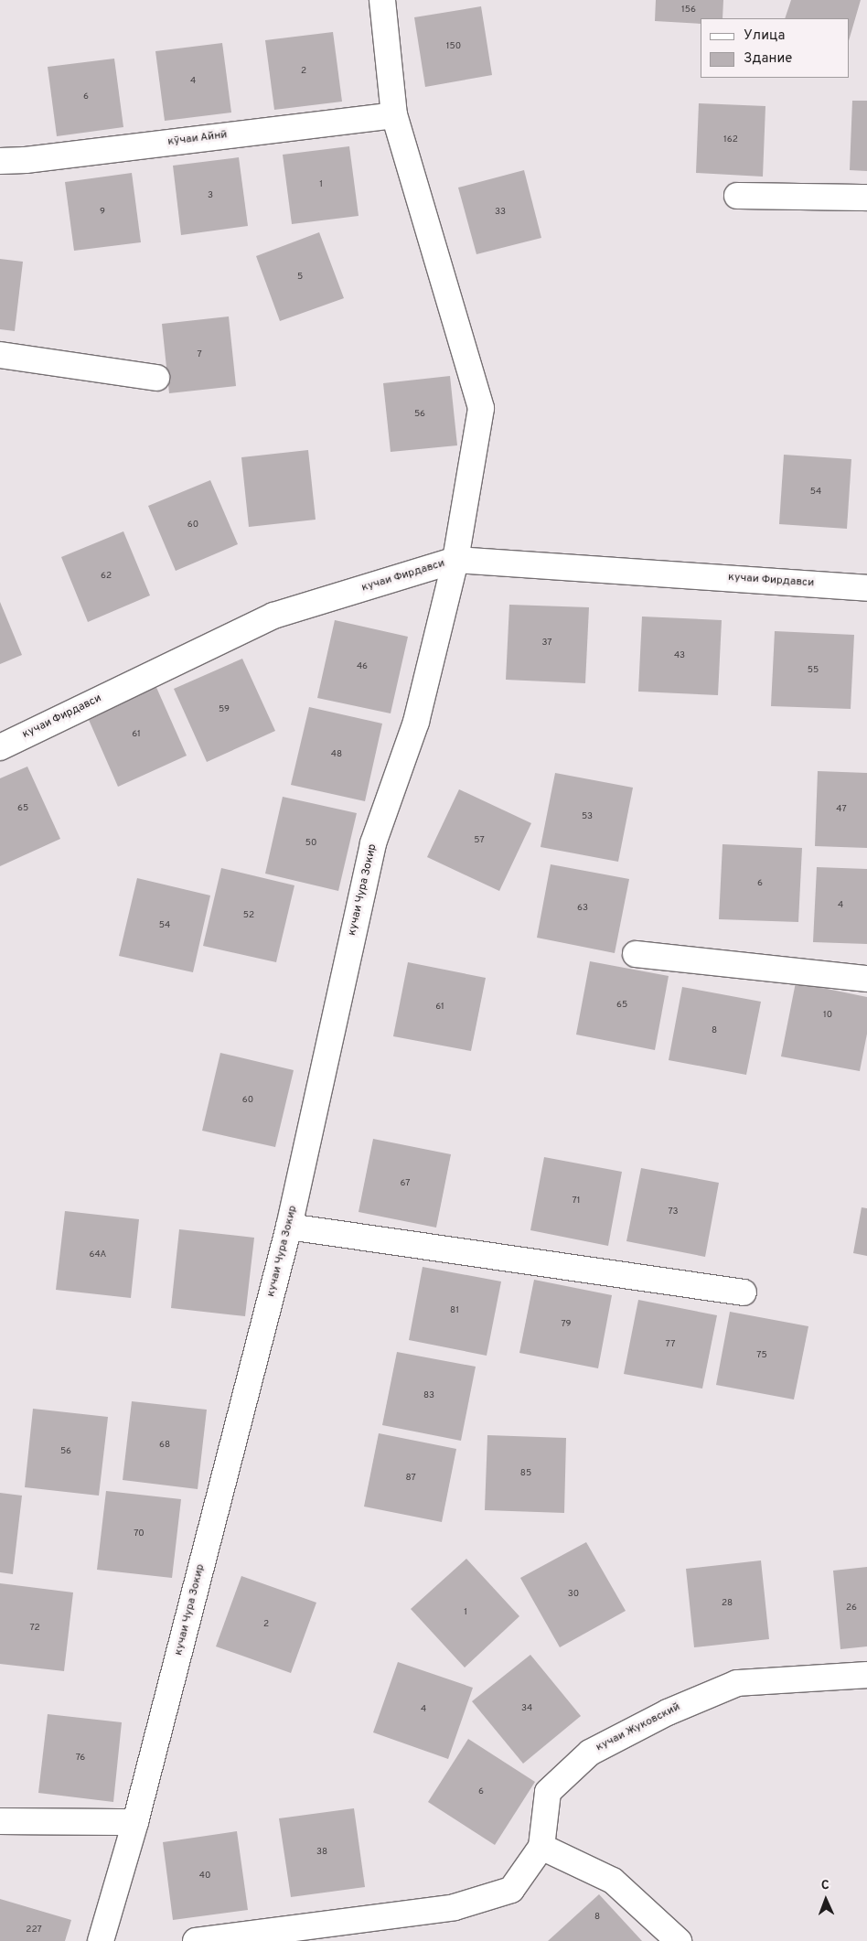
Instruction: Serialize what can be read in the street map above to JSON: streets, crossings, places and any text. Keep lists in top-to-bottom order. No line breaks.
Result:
{"streets":{"street":["кӯчаи Айнӣ","кучаи Фирдавси","кучаи Чура Зокир","кучаи Жуковский"]},"crossings":[["кӯчаи Айнӣ","кучаи Чура Зокир"],["кучаи Фирдавси","кучаи Чура Зокир"]],"house_numbers":["156","150","2","4","6","162","1","3","9","33","5","7","56","54","60","62","37","43","46","55","59","61","48","65","47","53","57","50","6","4","63","52","54","65","61","10","8","60","67","71","73","64А","81","79","77","75","83","68","56","85","87","70","30","28","26","1","2","72","34","4","76","6","38","40","8","227"],"legend":["Улица","Здание"],"north":"top"}
